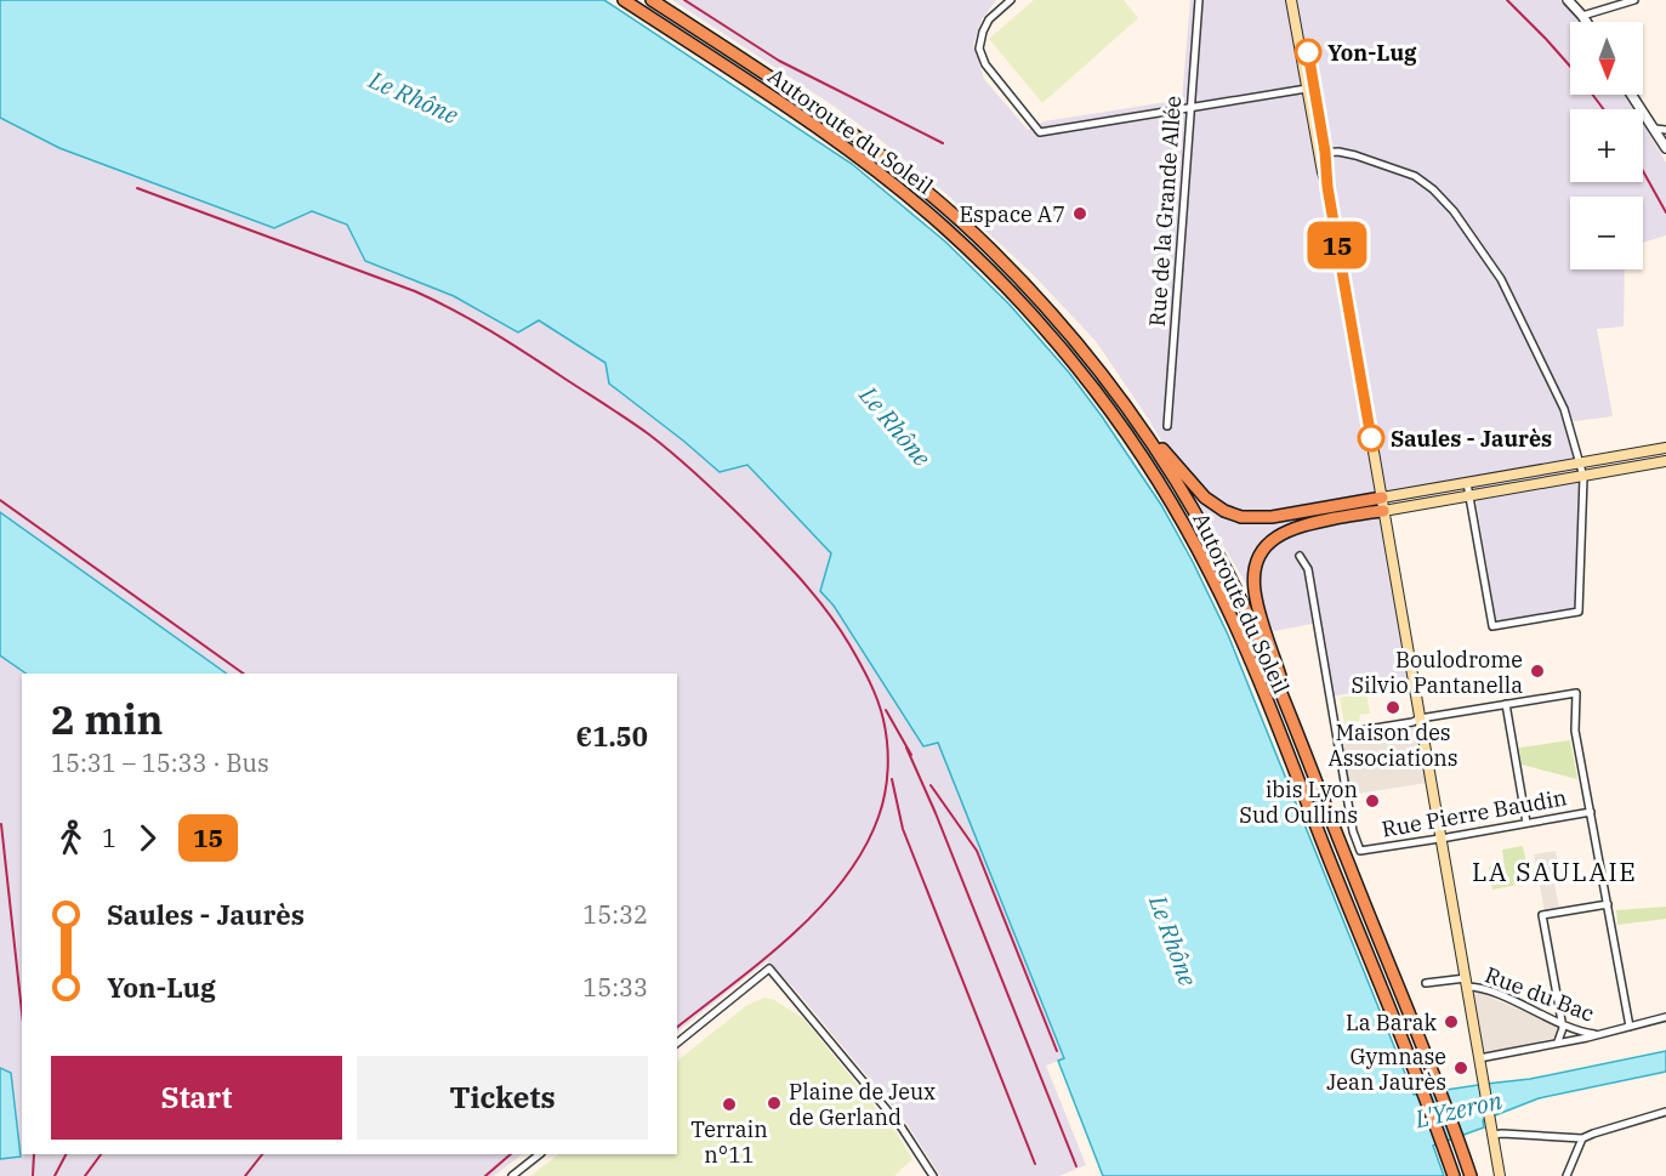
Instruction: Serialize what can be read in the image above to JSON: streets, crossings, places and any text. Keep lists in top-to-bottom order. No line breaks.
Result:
{"streets":{"highway":["Autoroute du Soleil"],"street":["Rue de la Grande Allée","Rue Pierre Baudin","Rue du Bac"]},"districts":["LA SAULAIE"],"water":["Le Rhône","L'Yzeron"],"places":["Yon-Lug","Espace A7","Saules - Jaurès","Boulodrome Silvio Pantanella","Maison des Associations","ibis Lyon Sud Oullins","La Barak","Gymnase Jean Jaurès","Plaine de Jeux de Gerland","Terrain n°11"],"lines":["bus line 15"],"north":"bottom","page":{"on_map":"15","map_buttons":["+","−"],"heading":["2 min","15:31 – 15:33 · Bus","€1.50"],"legs":["1","15"],"list":[{"name":"Saules - Jaurès","value":"15:32"},{"name":"Yon-Lug","value":"15:33"}],"buttons":["Start","Tickets"]}}
